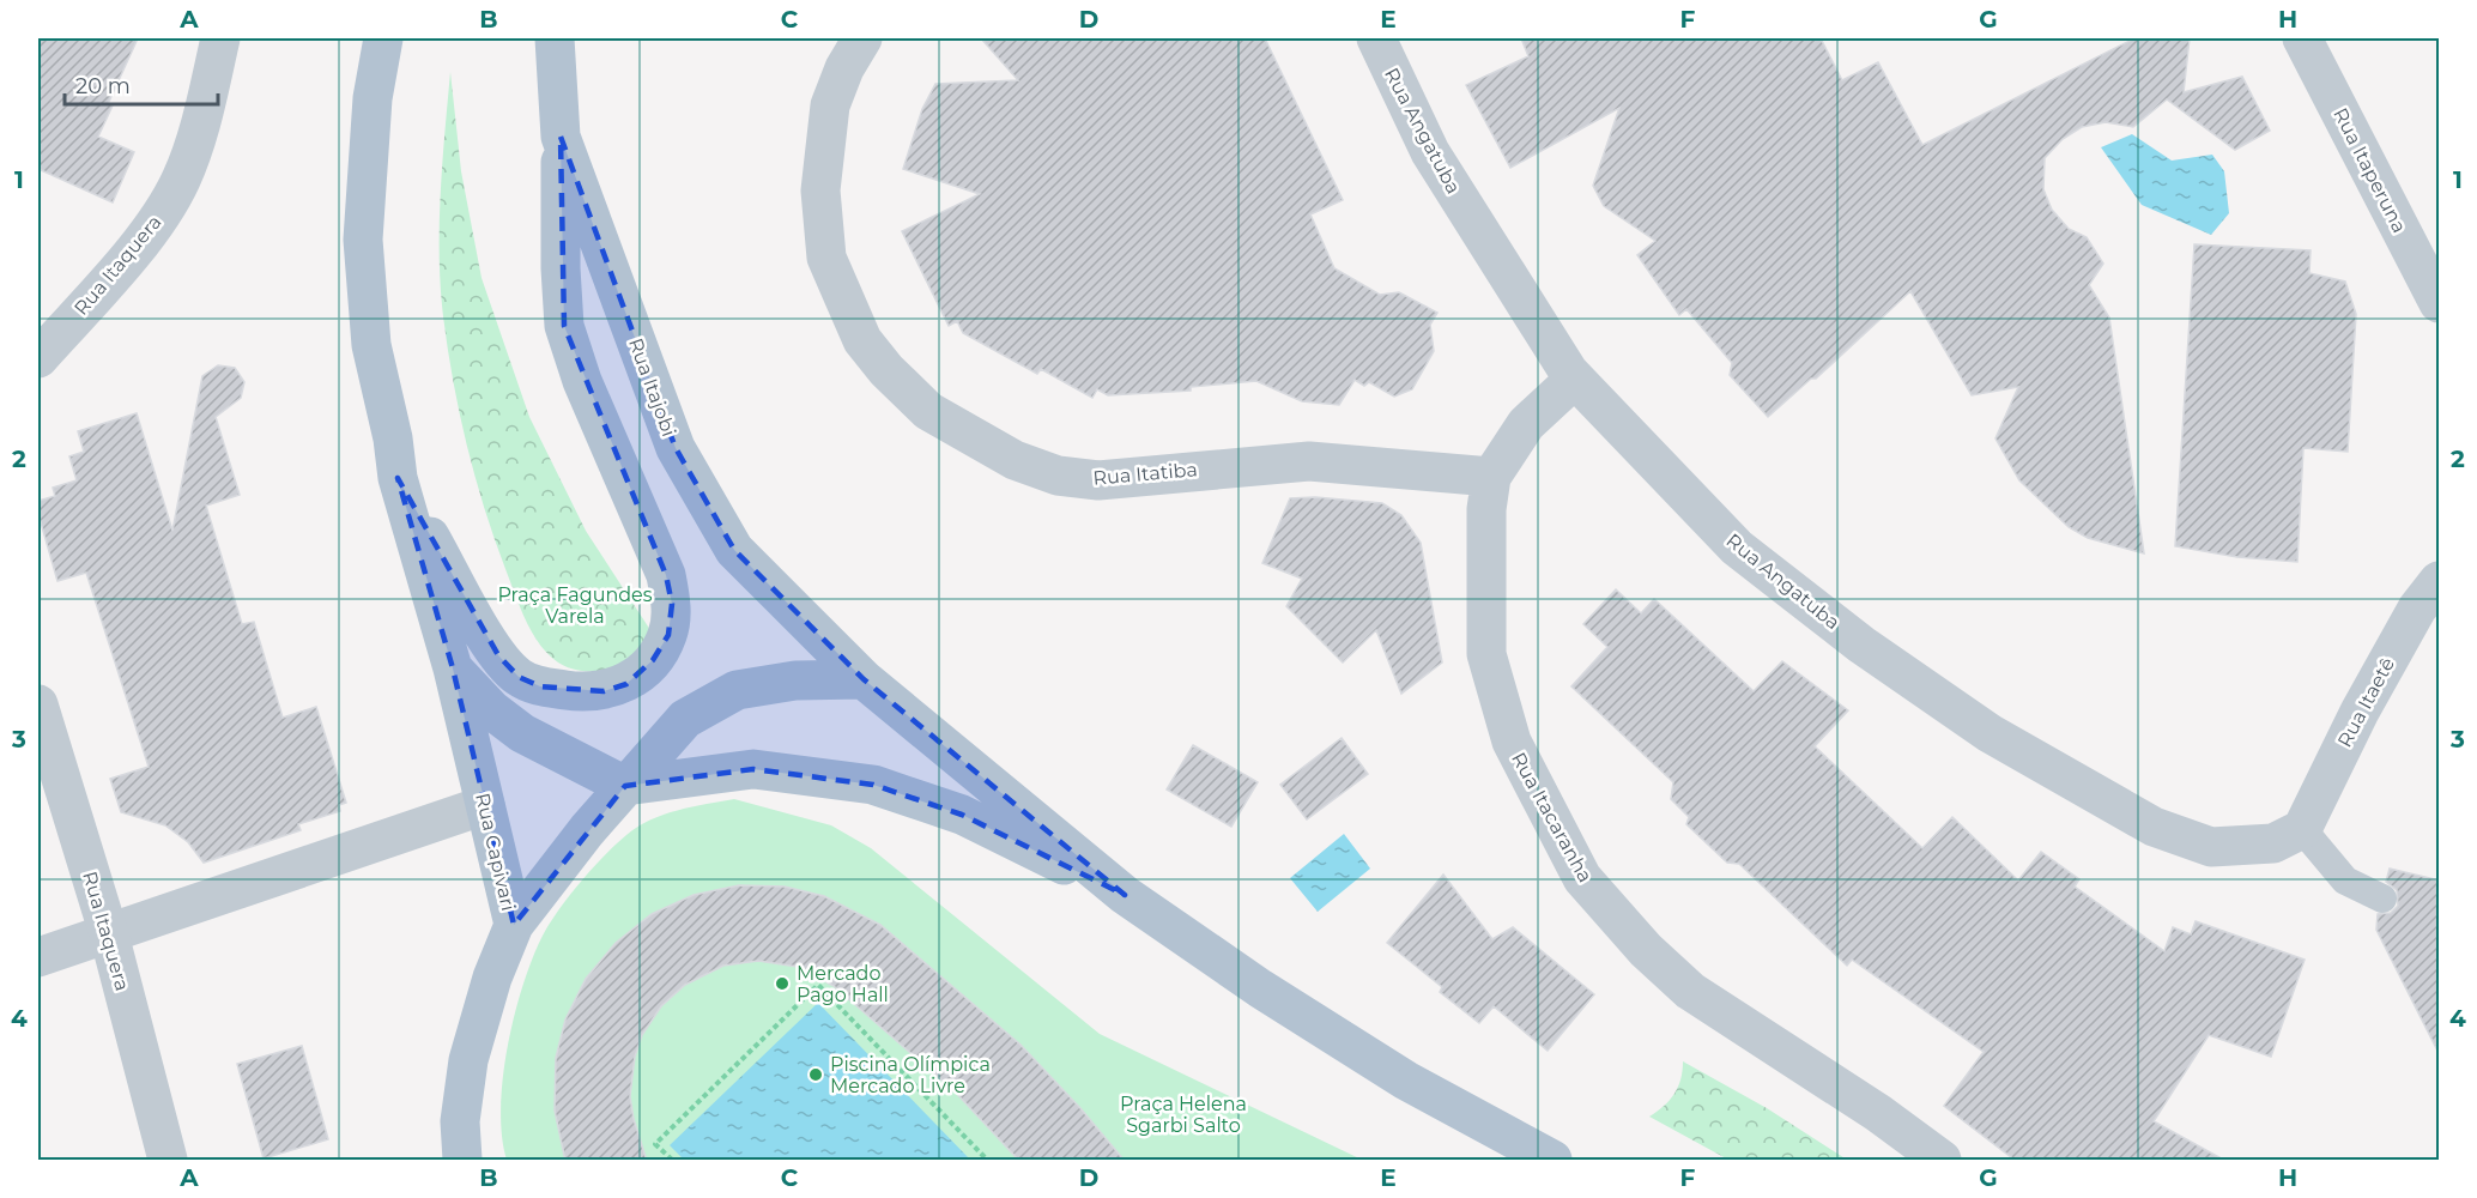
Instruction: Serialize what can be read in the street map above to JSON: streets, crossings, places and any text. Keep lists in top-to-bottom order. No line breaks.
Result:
{"streets":{"main road":["Rua Itajobi","Rua Capivari"],"street":["Rua Angatuba","Rua Itaperuna","Rua Itaquera","Rua Itatiba","Rua Itaetê","Rua Itacaranha"]},"crossings":[["Rua Angatuba","Rua Itaetê"],["Rua Angatuba","Rua Itacaranha"],["Rua Itatiba","Rua Itacaranha"]],"parks":["Praça Fagundes Varela","Praça Helena Sgarbi Salto"],"places":["Mercado Pago Hall","Piscina Olímpica Mercado Livre"],"scale_bar":"20 m","grid":{"columns":["A","B","C","D","E","F","G","H"],"rows":["1","2","3","4"]}}
